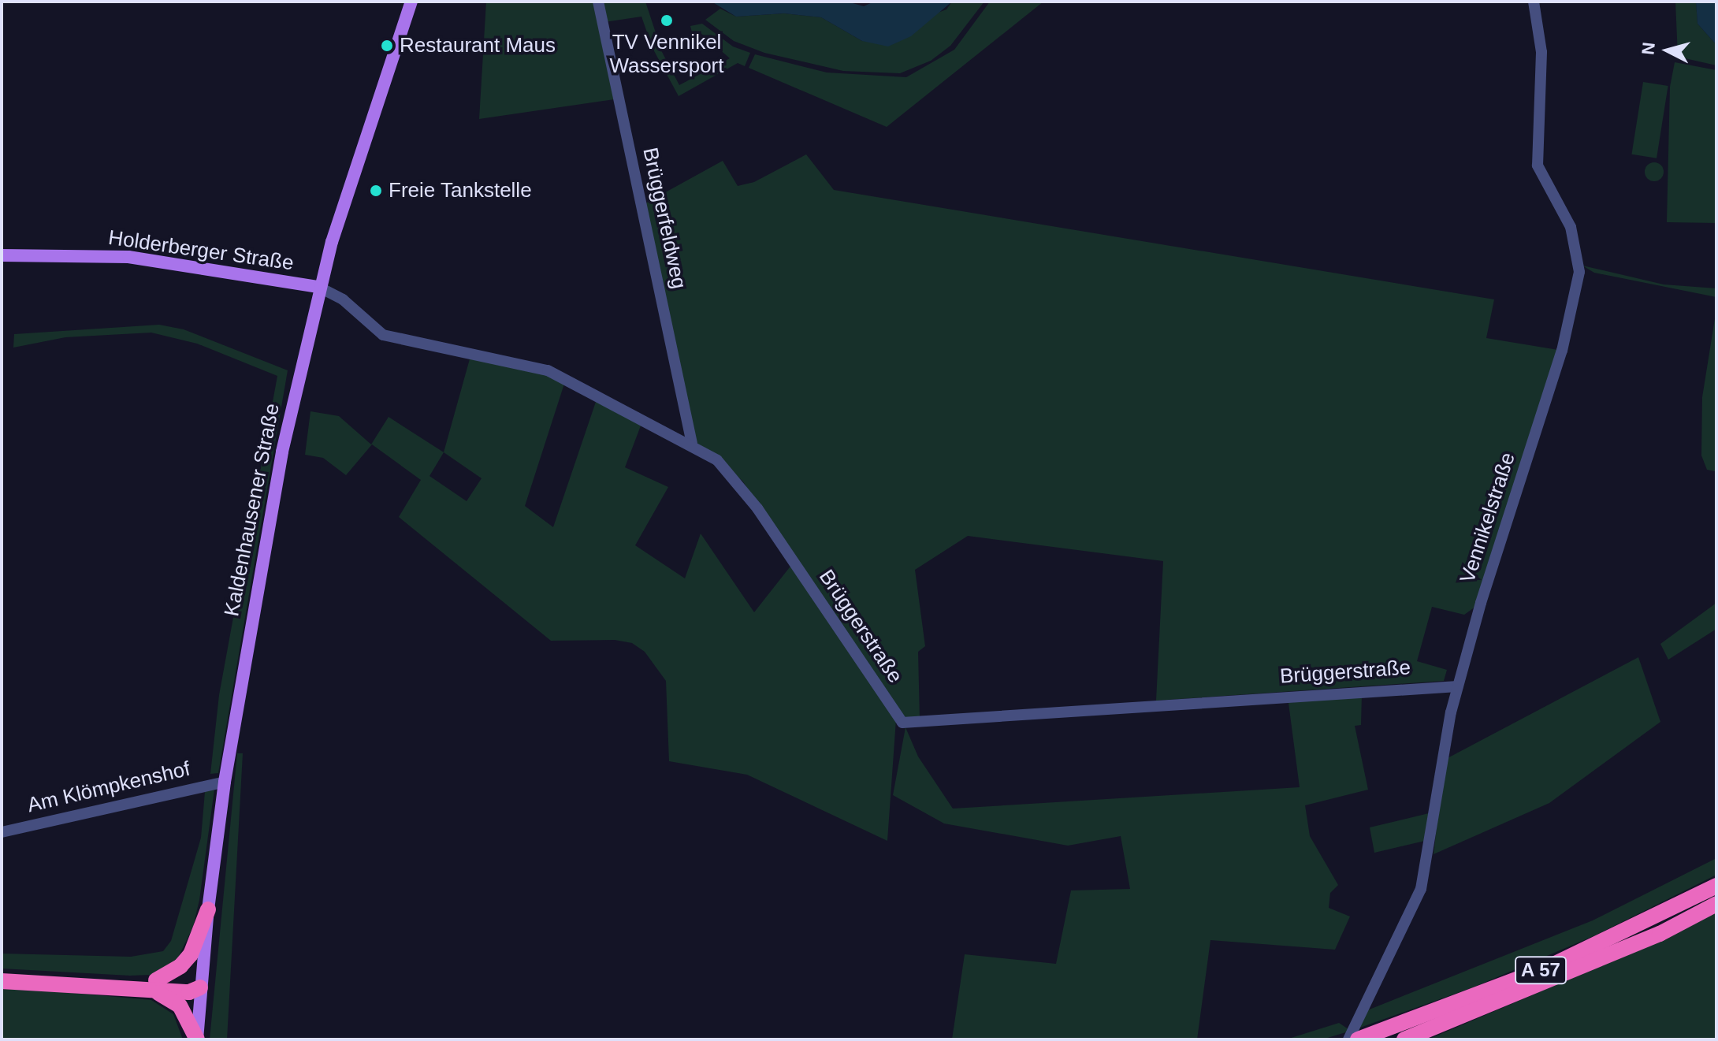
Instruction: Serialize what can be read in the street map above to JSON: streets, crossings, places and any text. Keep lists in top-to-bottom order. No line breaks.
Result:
{"streets":{"highway":["A 57"],"main road":["Holderberger Straße","Kaldenhausener Straße"],"street":["Brüggerfeldweg","Vennikelstraße","Brüggerstraße","Am Klömpkenshof"]},"crossings":[["Brüggerfeldweg","Brüggerstraße"],["Holderberger Straße","Kaldenhausener Straße"],["Holderberger Straße","Brüggerstraße"],["Kaldenhausener Straße","Brüggerstraße"],["Kaldenhausener Straße","Am Klömpkenshof"],["Vennikelstraße","Brüggerstraße"]],"places":["TV Vennikel Wassersport","Restaurant Maus","Freie Tankstelle"],"north":"left"}
